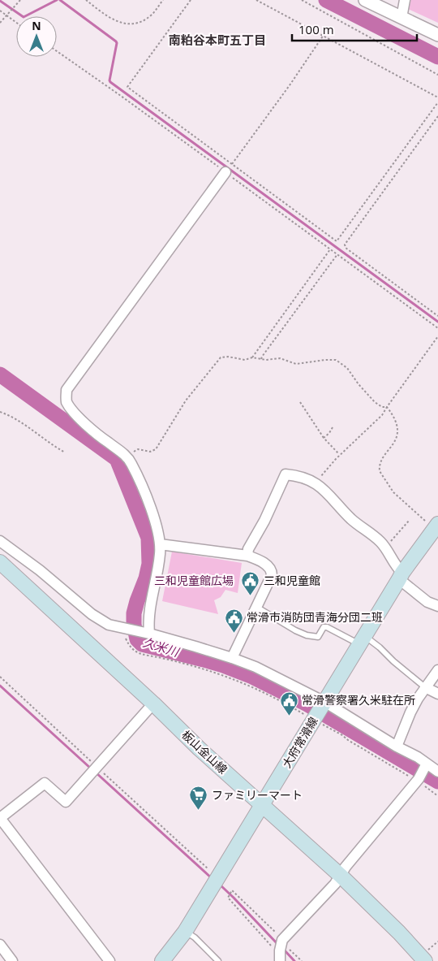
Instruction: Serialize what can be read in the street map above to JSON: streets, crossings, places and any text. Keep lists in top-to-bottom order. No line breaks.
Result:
{"streets":{"main road":["大府常滑線","板山金山線"]},"crossings":[["大府常滑線","板山金山線"]],"districts":["南粕谷本町五丁目"],"water":["久米川"],"parks":["三和児童館広場"],"places":{"public building":["三和児童館","常滑市消防団青海分団二班","常滑警察署久米駐在所"],"supermarket":["ファミリーマート"]},"scale_bar":"100 m","north":"top"}
